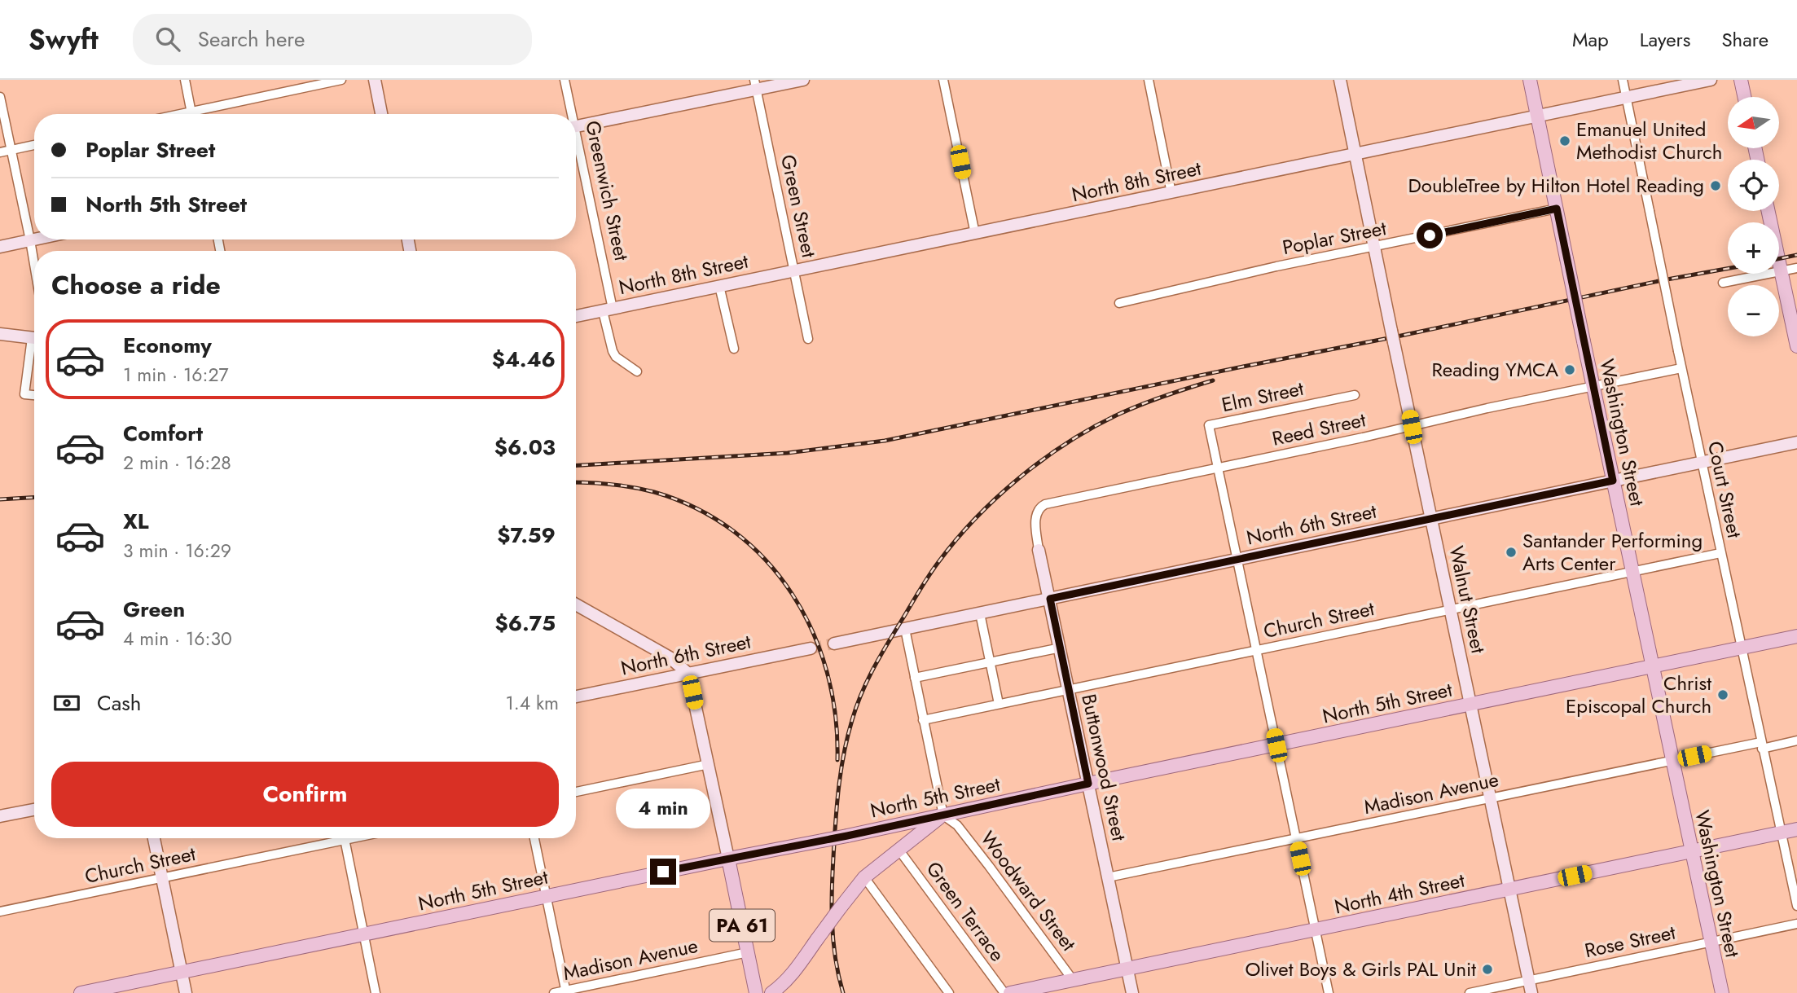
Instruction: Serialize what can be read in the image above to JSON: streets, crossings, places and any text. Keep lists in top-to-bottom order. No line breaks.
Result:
{"streets":{"main road":["Washington Street","North 5th Street","North 4th Street","PA 61"],"street":["North 8th Street","Greenwich Street","Green Street","Poplar Street","Elm Street","Reed Street","Court Street","North 6th Street","Walnut Street","Church Street","Buttonwood Street","Madison Avenue","Woodward Street","Green Terrace","Rose Street"]},"crossings":[["North 8th Street","Greenwich Street"],["North 8th Street","Green Street"],["North 8th Street","Washington Street"],["North 8th Street","Court Street"],["North 8th Street","Walnut Street"],["Poplar Street","Washington Street"],["Poplar Street","Walnut Street"],["Elm Street","Reed Street"],["Elm Street","North 6th Street"],["Elm Street","Church Street"],["Elm Street","North 5th Street"],["Elm Street","Madison Avenue"],["Elm Street","North 4th Street"],["Reed Street","Washington Street"],["Reed Street","Court Street"],["Reed Street","Walnut Street"],["Reed Street","Buttonwood Street"],["Washington Street","North 6th Street"],["Washington Street","Church Street"],["Washington Street","North 5th Street"],["Washington Street","Madison Avenue"],["Washington Street","North 4th Street"],["Washington Street","Rose Street"],["Court Street","North 6th Street"],["Court Street","Church Street"],["Court Street","North 5th Street"],["Court Street","Madison Avenue"],["Court Street","North 4th Street"],["North 6th Street","Walnut Street"],["North 6th Street","Buttonwood Street"],["Walnut Street","Church Street"],["Walnut Street","North 5th Street"],["Walnut Street","Madison Avenue"],["Walnut Street","North 4th Street"],["Walnut Street","Rose Street"],["Church Street","Buttonwood Street"],["North 5th Street","Buttonwood Street"],["North 5th Street","Woodward Street"],["North 5th Street","PA 61"],["Buttonwood Street","Madison Avenue"],["Buttonwood Street","North 4th Street"],["Madison Avenue","PA 61"],["Woodward Street","North 4th Street"]],"places":["Emanuel United Methodist Church","DoubleTree by Hilton Hotel Reading","Reading YMCA","Santander Performing Arts Center","Christ Episcopal Church","Olivet Boys & Girls PAL Unit"],"north":"left","page":{"header":"Swyft","search":"Search here","nav":["Map","Layers","Share"],"map_buttons":["+","−"],"banner":["Poplar Street","North 5th Street"],"heading":"Choose a ride","list":[{"name":"Economy","note":"1 min · 16:27","value":"$4.46"},{"name":"Comfort","note":"2 min · 16:28","value":"$6.03"},{"name":"XL","note":"3 min · 16:29","value":"$7.59"},{"name":"Green","note":"4 min · 16:30","value":"$6.75"}],"pay":["Cash","1.4 km"],"buttons":"Confirm","bubble":"4 min"}}
